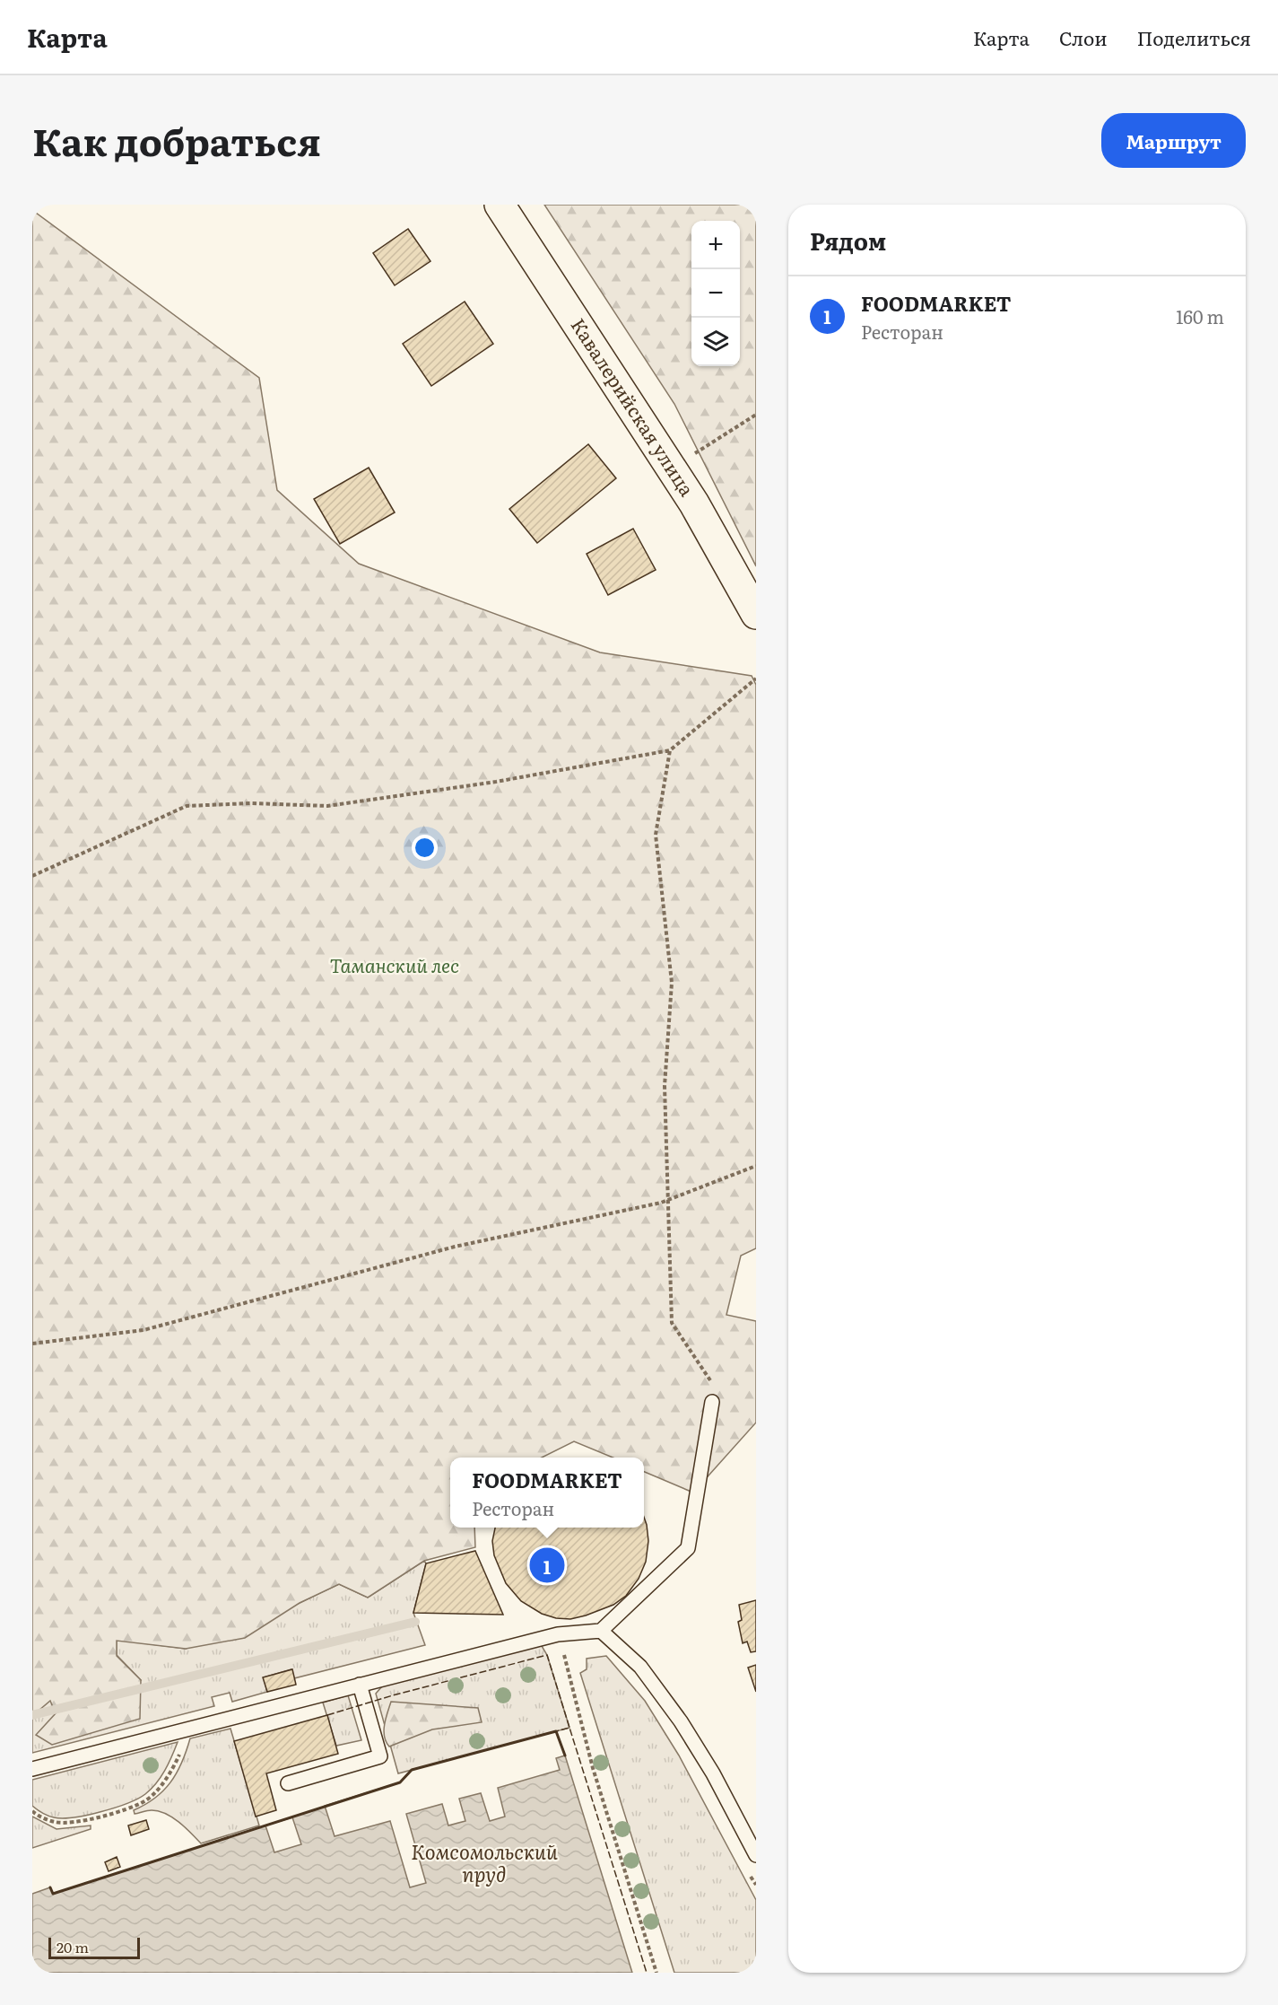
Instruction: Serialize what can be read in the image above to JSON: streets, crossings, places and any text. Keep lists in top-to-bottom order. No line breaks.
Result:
{"streets":{"street":["Кавалерийская улица"]},"water":["Комсомольский пруд"],"parks":["Таманский лес"],"scale_bar":"20 m","page":{"header":"Карта","nav":["Карта","Слои","Поделиться"],"title":"Как добраться","buttons":"Маршрут","heading":"Рядом","map_buttons":["+","−"],"list":[{"mark":"1","name":"FOODMARKET","note":"Ресторан","value":"160 m"}],"popup":["FOODMARKET","Ресторан"],"pins":"1","scale":"20 m"}}
